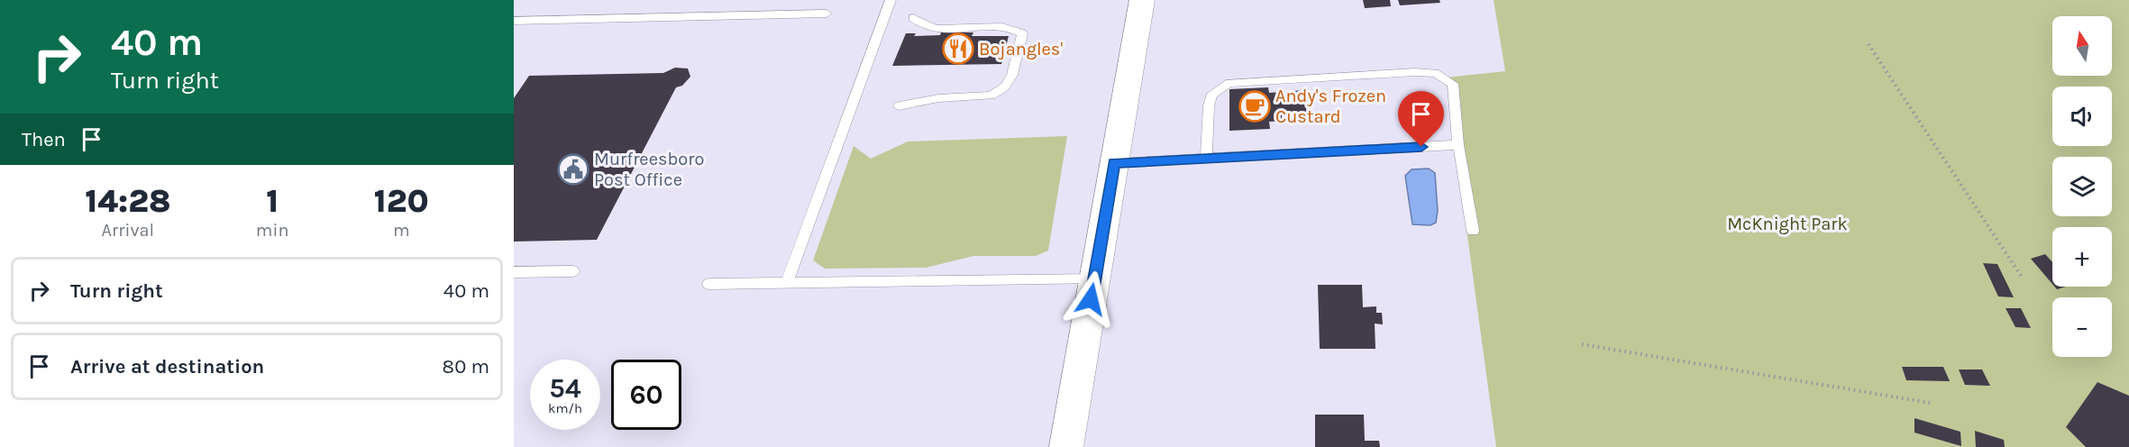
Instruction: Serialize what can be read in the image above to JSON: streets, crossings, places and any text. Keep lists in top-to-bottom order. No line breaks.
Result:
{"parks":["McKnight Park"],"places":{"restaurant":["Bojangles'"],"cafe":["Andy's Frozen Custard"],"public building":["Murfreesboro Post Office"]},"north":"top","page":{"turn":["40 m","Turn right"],"map_buttons":["+","−"],"then":"Then","eta":["14:28","Arrival","1","min","120","m"],"list":[{"name":"Turn right","value":"40 m"},{"name":"Arrive at destination","value":"80 m"}],"speed":"54 km/h","limit":"60"}}
